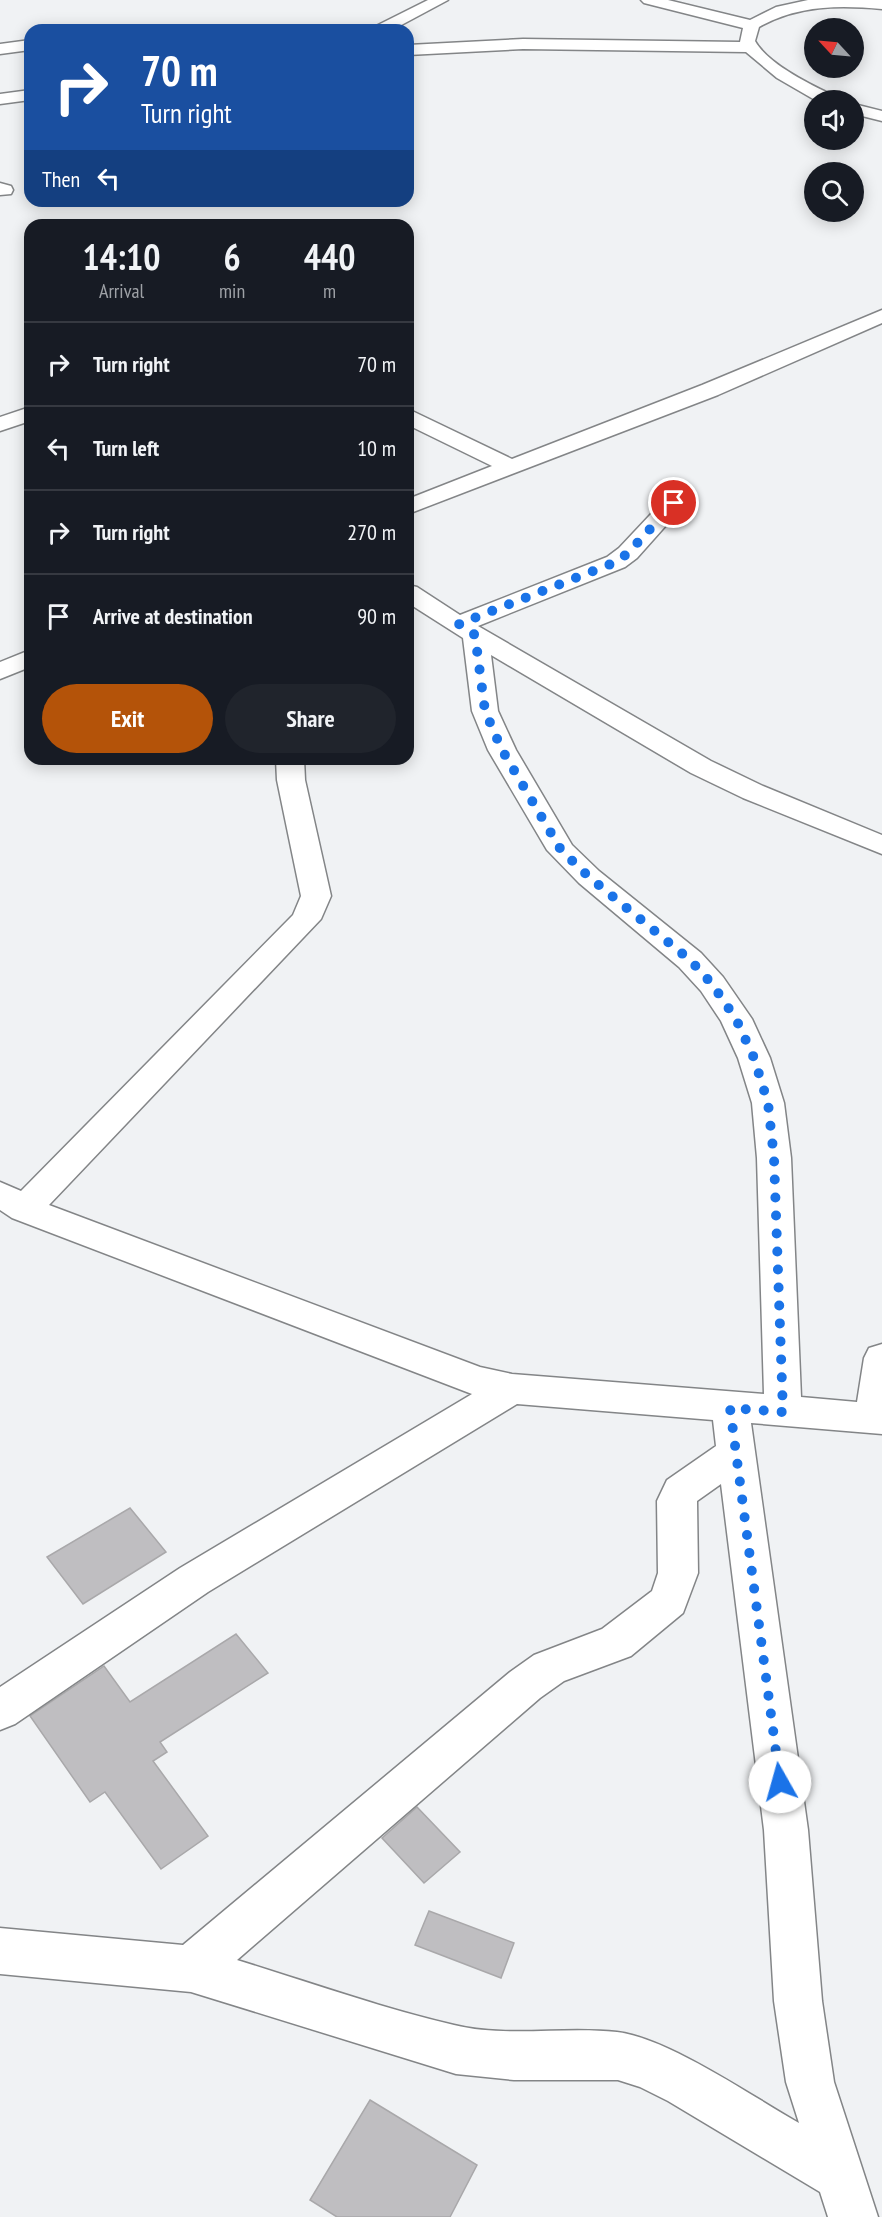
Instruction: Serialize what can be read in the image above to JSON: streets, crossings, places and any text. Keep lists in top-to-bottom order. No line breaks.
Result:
{"north":"top left","page":{"turn":["70 m","Turn right"],"then":"Then","eta":["14:10","Arrival","6","min","440","m"],"list":[{"name":"Turn right","value":"70 m"},{"name":"Turn left","value":"10 m"},{"name":"Turn right","value":"270 m"},{"name":"Arrive at destination","value":"90 m"}],"buttons":["Exit","Share"]}}
